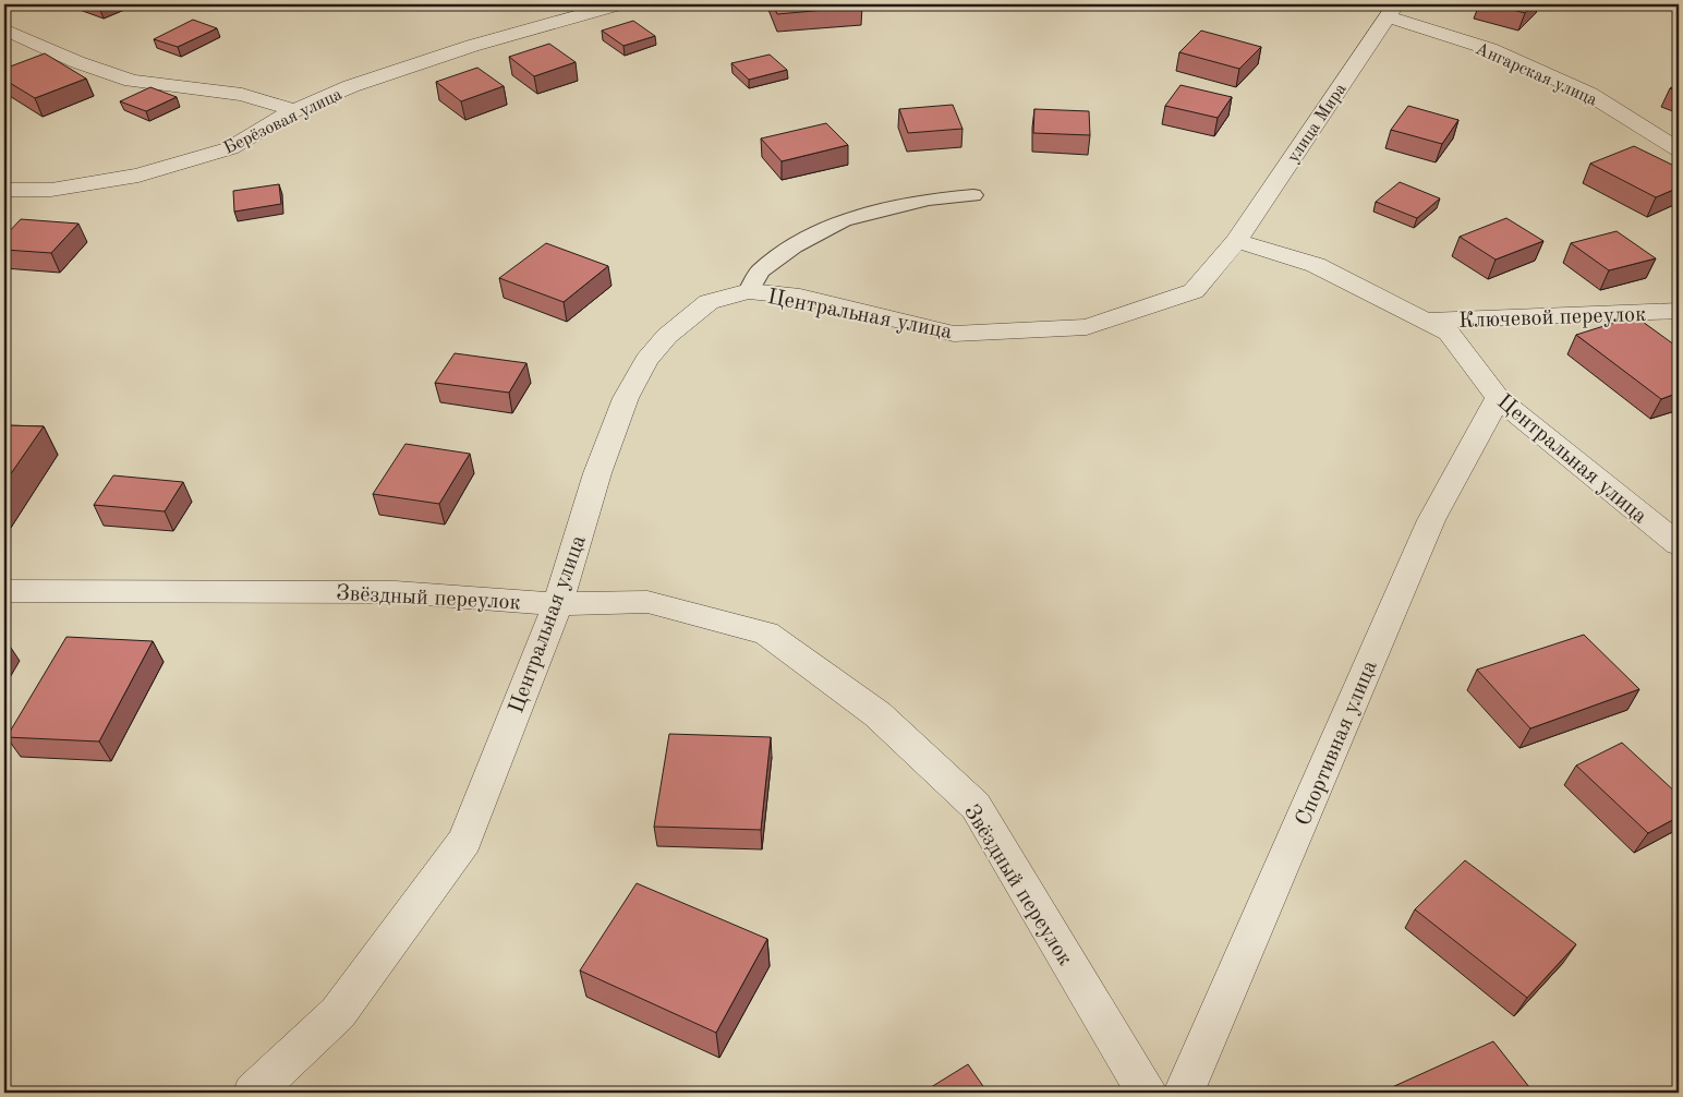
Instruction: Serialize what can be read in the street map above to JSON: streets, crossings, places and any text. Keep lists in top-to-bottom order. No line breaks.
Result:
{"streets":{"street":["Ангарская улица","Берёзовая улица","улица Мира","Центральная улица","Ключевой переулок","Звёздный переулок","Спортивная улица"]},"crossings":[["Ангарская улица","улица Мира"],["улица Мира","Центральная улица"],["Центральная улица","Ключевой переулок"],["Центральная улица","Звёздный переулок"],["Центральная улица","Спортивная улица"]]}
